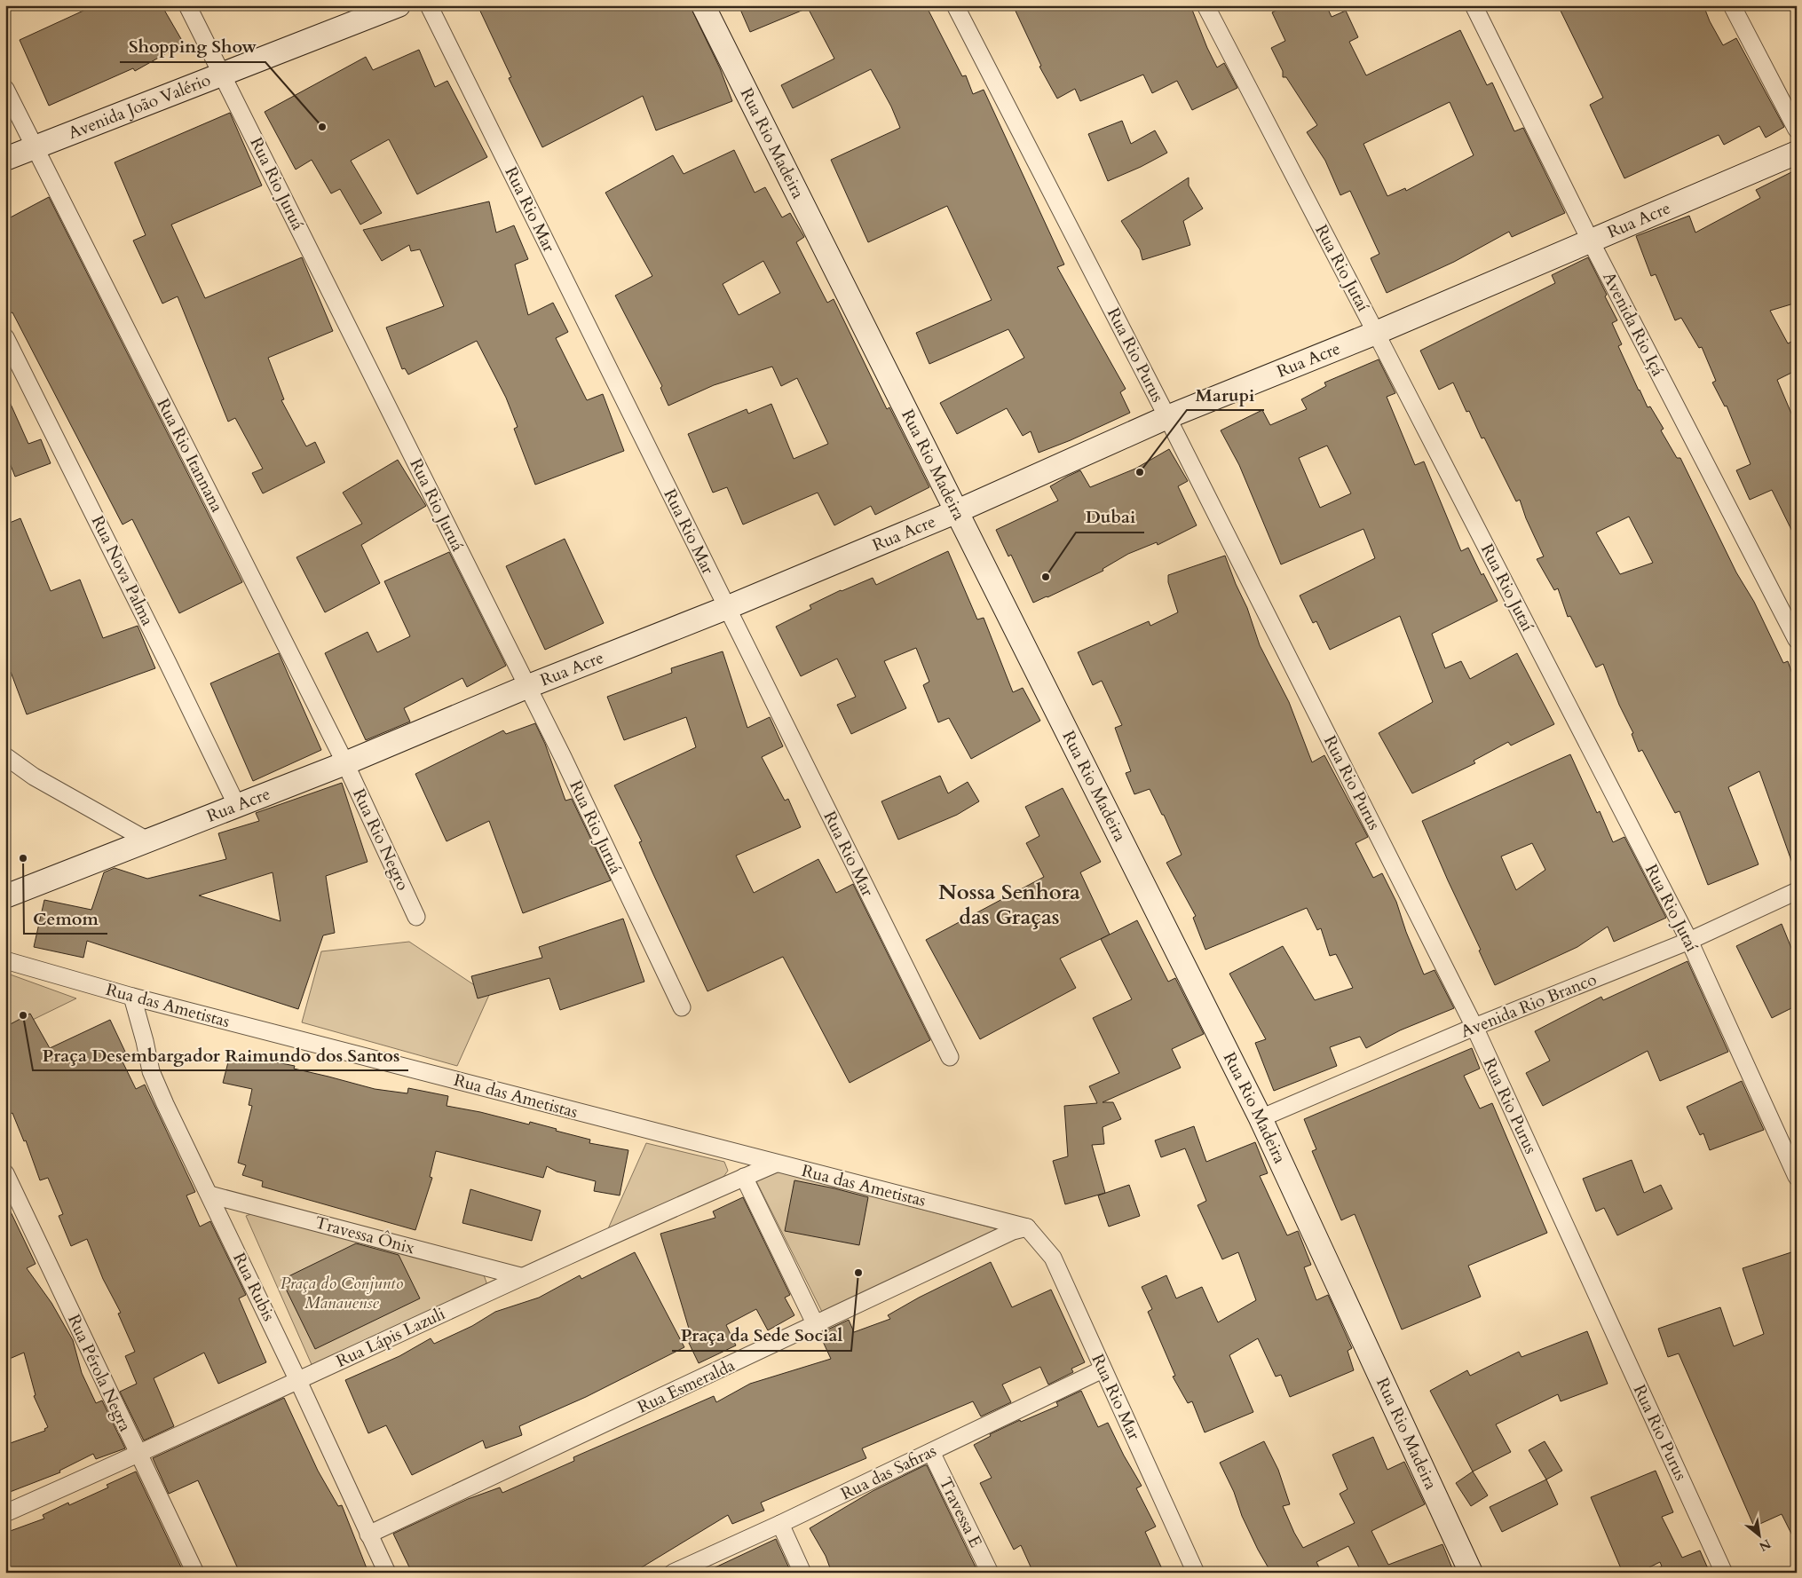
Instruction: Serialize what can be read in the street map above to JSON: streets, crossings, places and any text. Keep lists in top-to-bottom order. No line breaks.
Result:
{"streets":{"street":["Avenida João Valério","Rua Rio Madeira","Rua Rio Juruá","Rua Rio Mar","Rua Acre","Rua Rio Jutaí","Avenida Rio Içá","Rua Rio Purus","Rua Rio Itannana","Rua Nova Palma","Rua Rio Negro","Rua das Ametistas","Avenida Rio Branco","Travessa Ônix","Rua Rubis","Rua Lápis Lazuli","Rua Pérola Negra","Rua Esmeralda","Rua das Safiras","Travessa E"]},"crossings":[["Avenida João Valério","Rua Rio Juruá"],["Avenida João Valério","Rua Rio Itannana"],["Rua Rio Madeira","Rua Acre"],["Rua Rio Madeira","Avenida Rio Branco"],["Rua Rio Juruá","Rua Acre"],["Rua Rio Mar","Rua Acre"],["Rua Rio Mar","Rua das Ametistas"],["Rua Rio Mar","Rua Esmeralda"],["Rua Rio Mar","Rua das Safiras"],["Rua Acre","Rua Rio Jutaí"],["Rua Acre","Avenida Rio Içá"],["Rua Acre","Rua Rio Purus"],["Rua Acre","Rua Rio Itannana"],["Rua Acre","Rua Nova Palma"],["Rua Acre","Rua Rio Negro"],["Rua Rio Jutaí","Avenida Rio Branco"],["Rua Rio Purus","Avenida Rio Branco"],["Rua Rio Itannana","Rua Rio Negro"],["Rua das Ametistas","Rua Rubis"],["Rua das Ametistas","Rua Lápis Lazuli"],["Rua das Ametistas","Rua Esmeralda"],["Travessa Ônix","Rua Rubis"],["Travessa Ônix","Rua Lápis Lazuli"],["Rua Rubis","Rua Lápis Lazuli"],["Rua Rubis","Rua Esmeralda"],["Rua Lápis Lazuli","Rua Pérola Negra"],["Rua das Safiras","Travessa E"]],"districts":["Nossa Senhora das Graças"],"parks":["Praça do Conjunto Manauense"],"places":["Shopping Show","Marupi","Dubai","Cemom","Praça Desembargador Raimundo dos Santos","Praça da Sede Social"],"north":"bottom right"}
